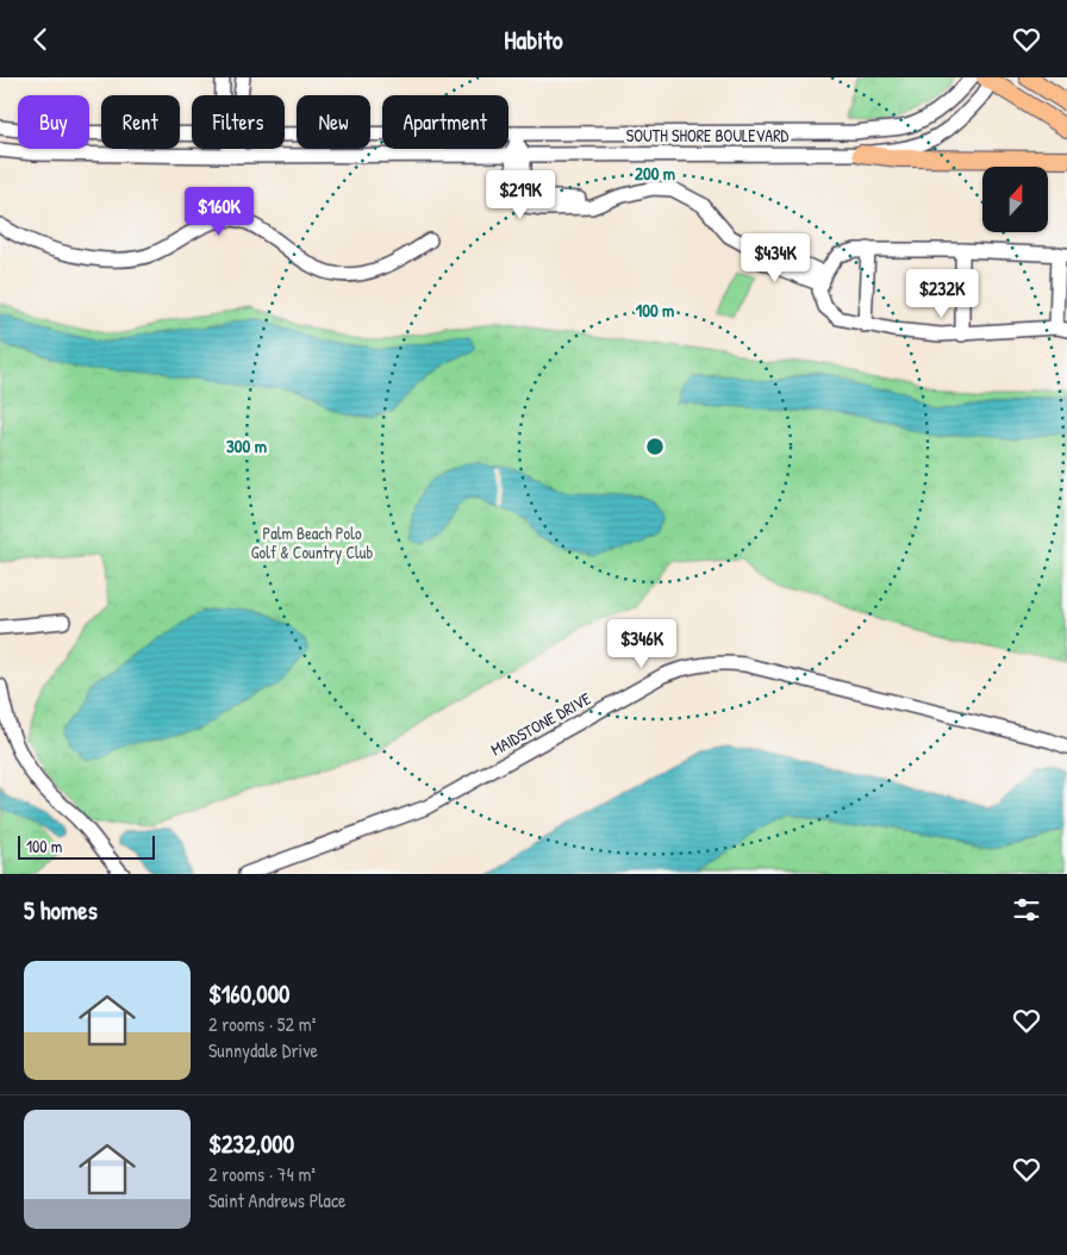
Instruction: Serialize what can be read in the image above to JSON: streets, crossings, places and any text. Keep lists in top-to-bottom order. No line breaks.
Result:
{"streets":{"street":["SOUTH SHORE BOULEVARD","MAIDSTONE DRIVE"]},"parks":["Palm Beach Polo Golf & Country Club"],"scale_bar":"100 m","north":"top","page":{"header":"Habito","chip":["Buy","Rent","Filters","New","Apartment"],"price":["$219K","$160K","$434K","$232K","$346K"],"scale":"100 m","heading":"5 homes","list":[{"name":"$160,000","note":"2 rooms · 52 m² · Sunnydale Drive"},{"name":"$232,000","note":"2 rooms · 74 m² · Saint Andrews Place"}]},"rings":["200 m","100 m","300 m"]}
